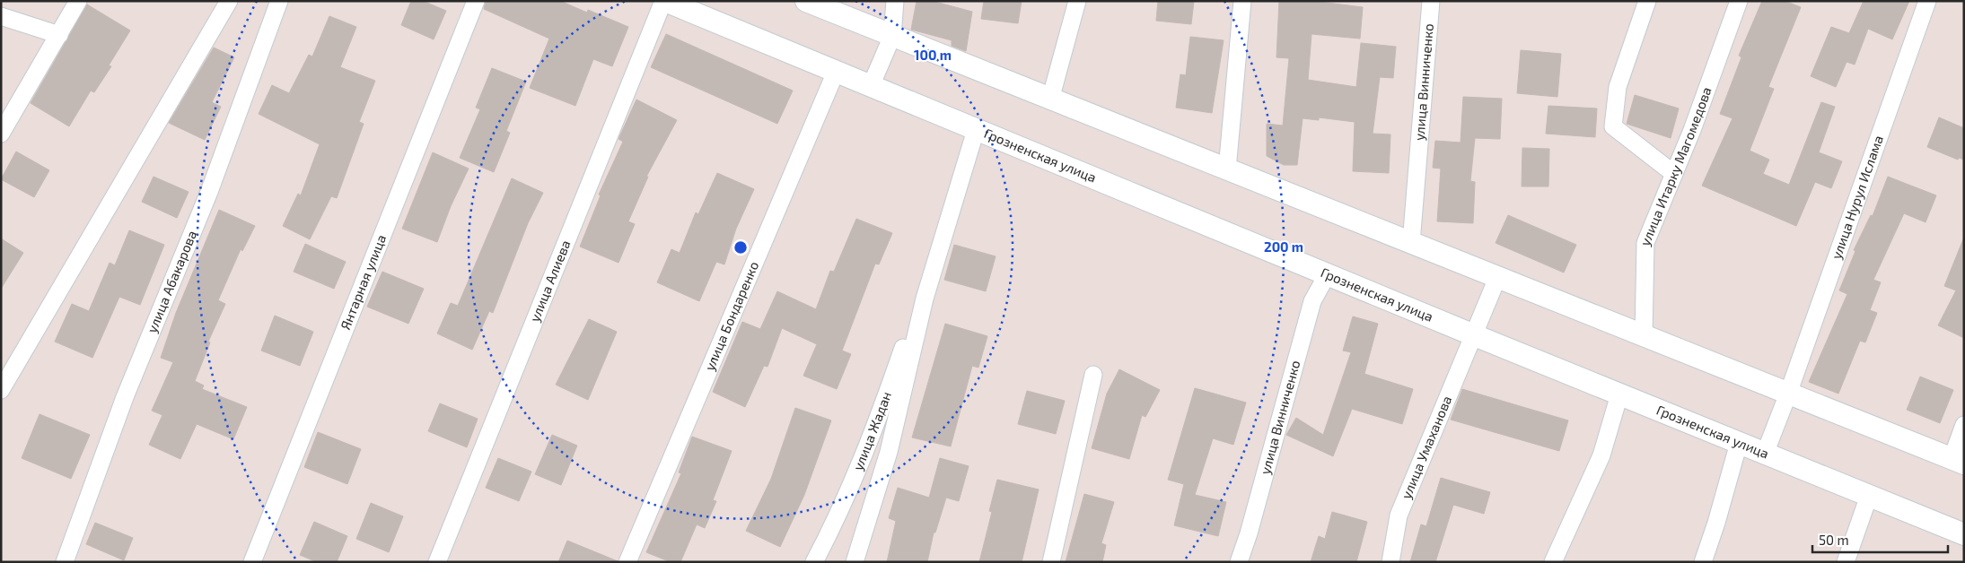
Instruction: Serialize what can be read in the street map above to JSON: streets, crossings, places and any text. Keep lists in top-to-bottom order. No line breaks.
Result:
{"streets":{"street":["улица Винниченко","Грозненская улица","улица Итарку Магомедова","улица Нурул Ислама","улица Абакарова","Янтарная улица","улица Алиева","улица Бондаренко","улица Жадан","улица Умаханова"]},"crossings":[["улица Винниченко","Грозненская улица"],["Грозненская улица","улица Нурул Ислама"],["Грозненская улица","улица Алиева"],["Грозненская улица","улица Бондаренко"],["Грозненская улица","улица Умаханова"]],"scale_bar":"50 m","rings":["100 m","200 m"]}
